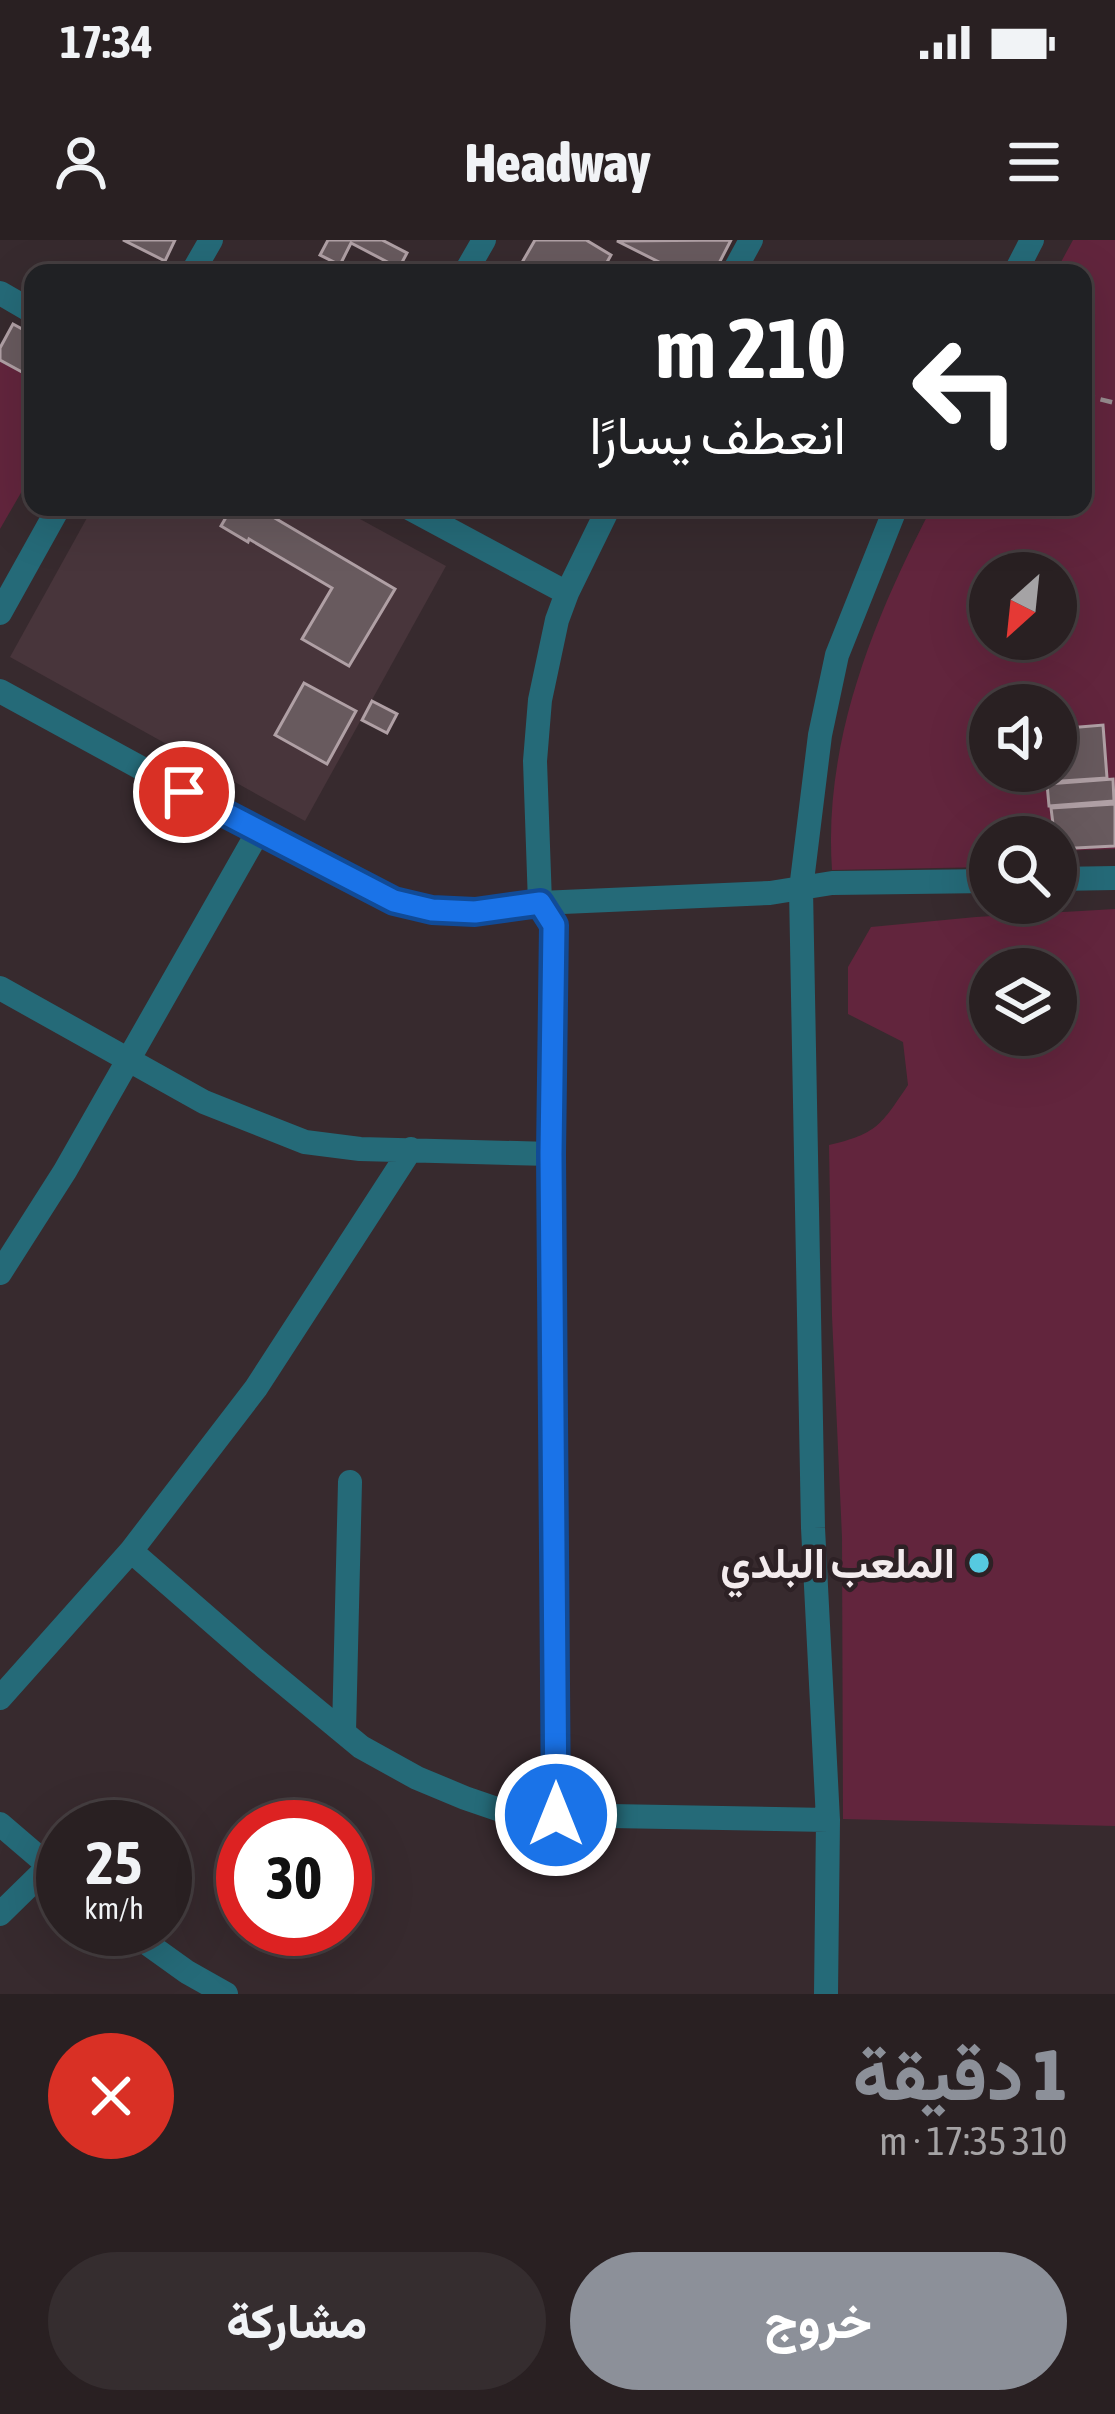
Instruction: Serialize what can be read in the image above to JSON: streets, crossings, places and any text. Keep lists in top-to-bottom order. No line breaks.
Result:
{"places":["الملعب البلدي"],"north":"bottom left","page":{"status":"17:34","header":"Headway","turn":["210 m","انعطف يسارًا"],"speed":"25 km/h","limit":"30","heading":["1 دقيقة","310 m · 17:35"],"buttons":["خروج","مشاركة"]}}
